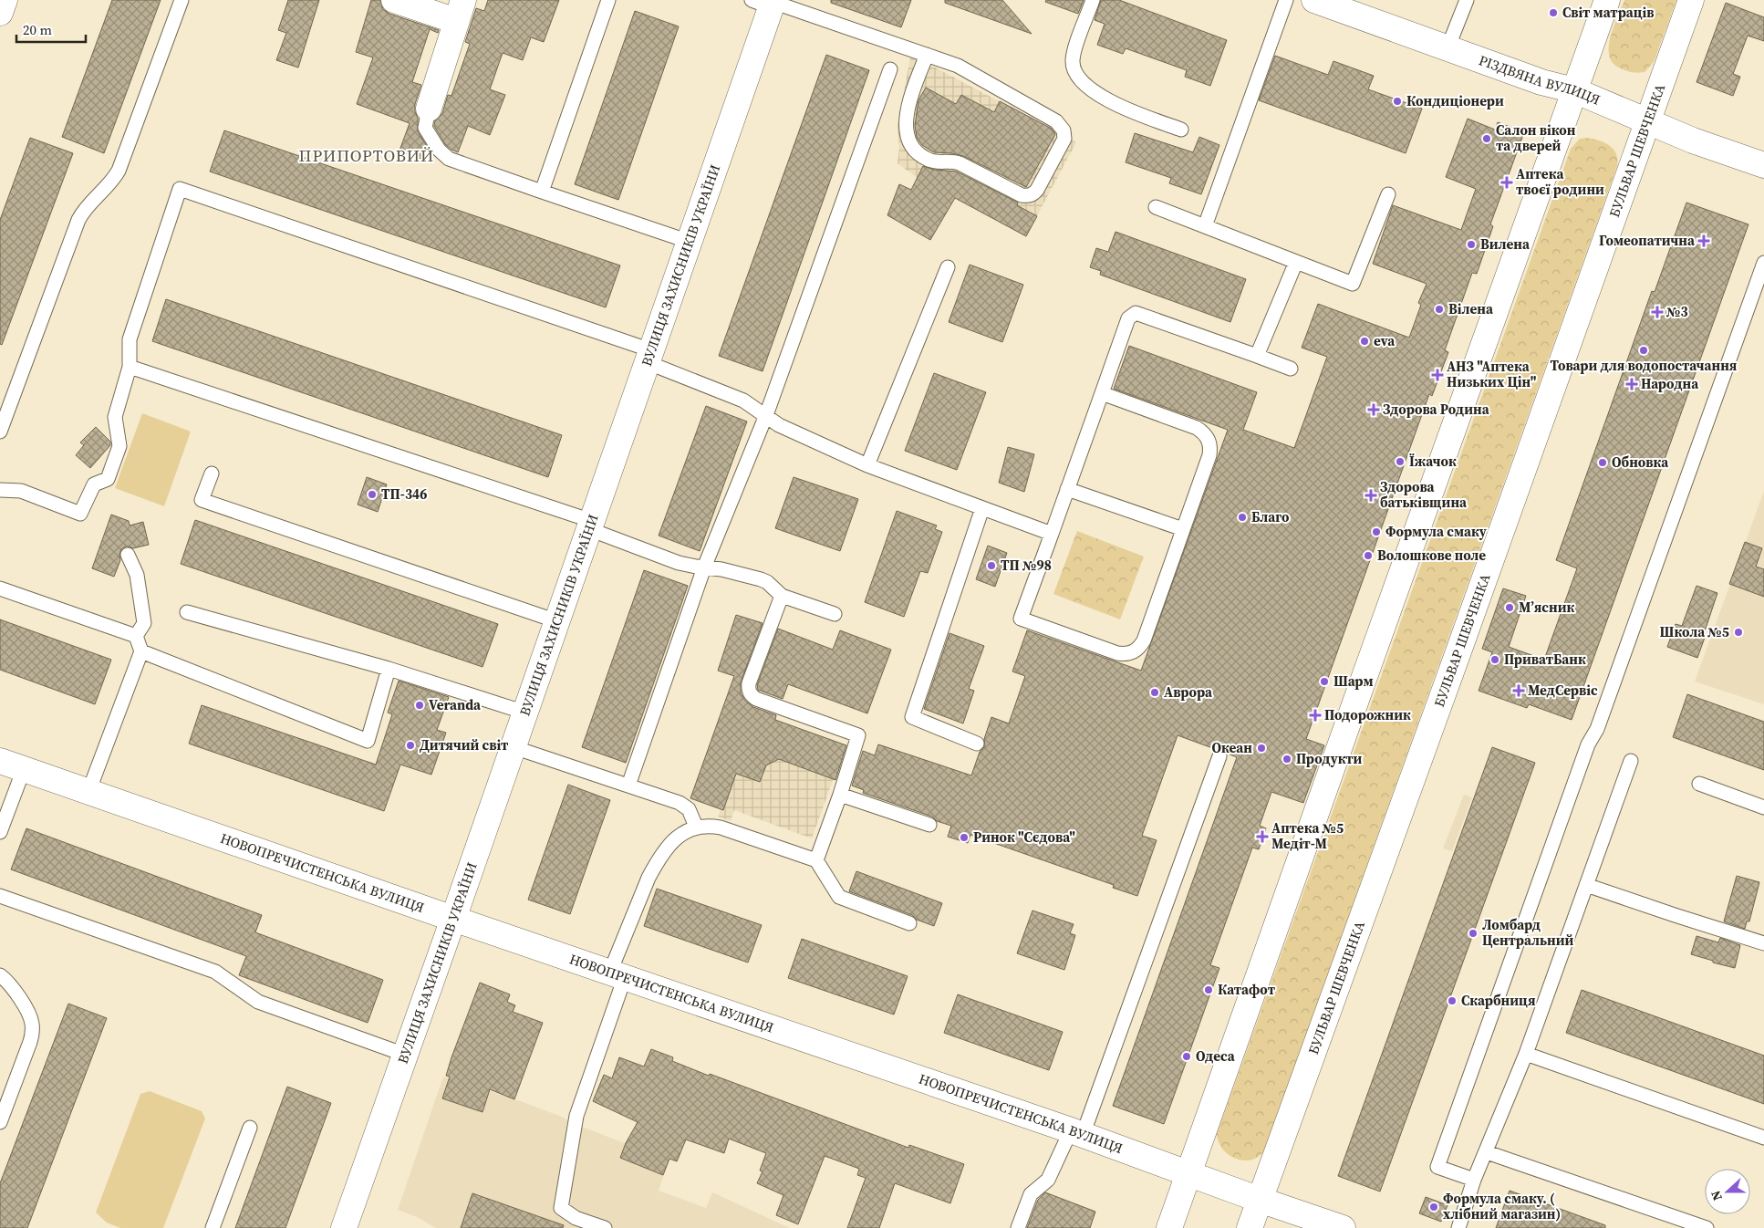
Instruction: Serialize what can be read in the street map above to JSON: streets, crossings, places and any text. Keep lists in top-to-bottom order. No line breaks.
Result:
{"streets":{"street":["РІЗДВЯНА ВУЛИЦЯ","БУЛЬВАР ШЕВЧЕНКА","ВУЛИЦЯ ЗАХИСНИКІВ УКРАЇНИ","НОВОПРЕЧИСТЕНСЬКА ВУЛИЦЯ"]},"crossings":[["РІЗДВЯНА ВУЛИЦЯ","БУЛЬВАР ШЕВЧЕНКА"],["БУЛЬВАР ШЕВЧЕНКА","НОВОПРЕЧИСТЕНСЬКА ВУЛИЦЯ"],["ВУЛИЦЯ ЗАХИСНИКІВ УКРАЇНИ","НОВОПРЕЧИСТЕНСЬКА ВУЛИЦЯ"]],"districts":["ПРИПОРТОВИЙ"],"places":{"other":["Світ матраців","Кондиціонери","Салон вікон та дверей","Вилена","Вілена","eva","Товари для водопостачання","Їжачок","Обновка","ТП-346","Благо","Формула смаку","Волошкове поле","ТП №98","Мʼясник","Школа №5","ПриватБанк","Шарм","Аврора","Veranda","Дитячий світ","Океан","Продукти","Ринок \"Сєдова\"","Ломбард Центральний","Катафот","Скарбниця","Одеса","Формула смаку. ( хлібний магазин)"],"health":["Аптека твоєї родини","Гомеопатична","№3","АНЗ \"Аптека Низьких Цiн\"","Народна","Здорова Родина","Здорова батьківщина","МедСервіс","Подорожник","Аптека №5 Медіт-М"]},"scale_bar":"20 m","north":"left"}
